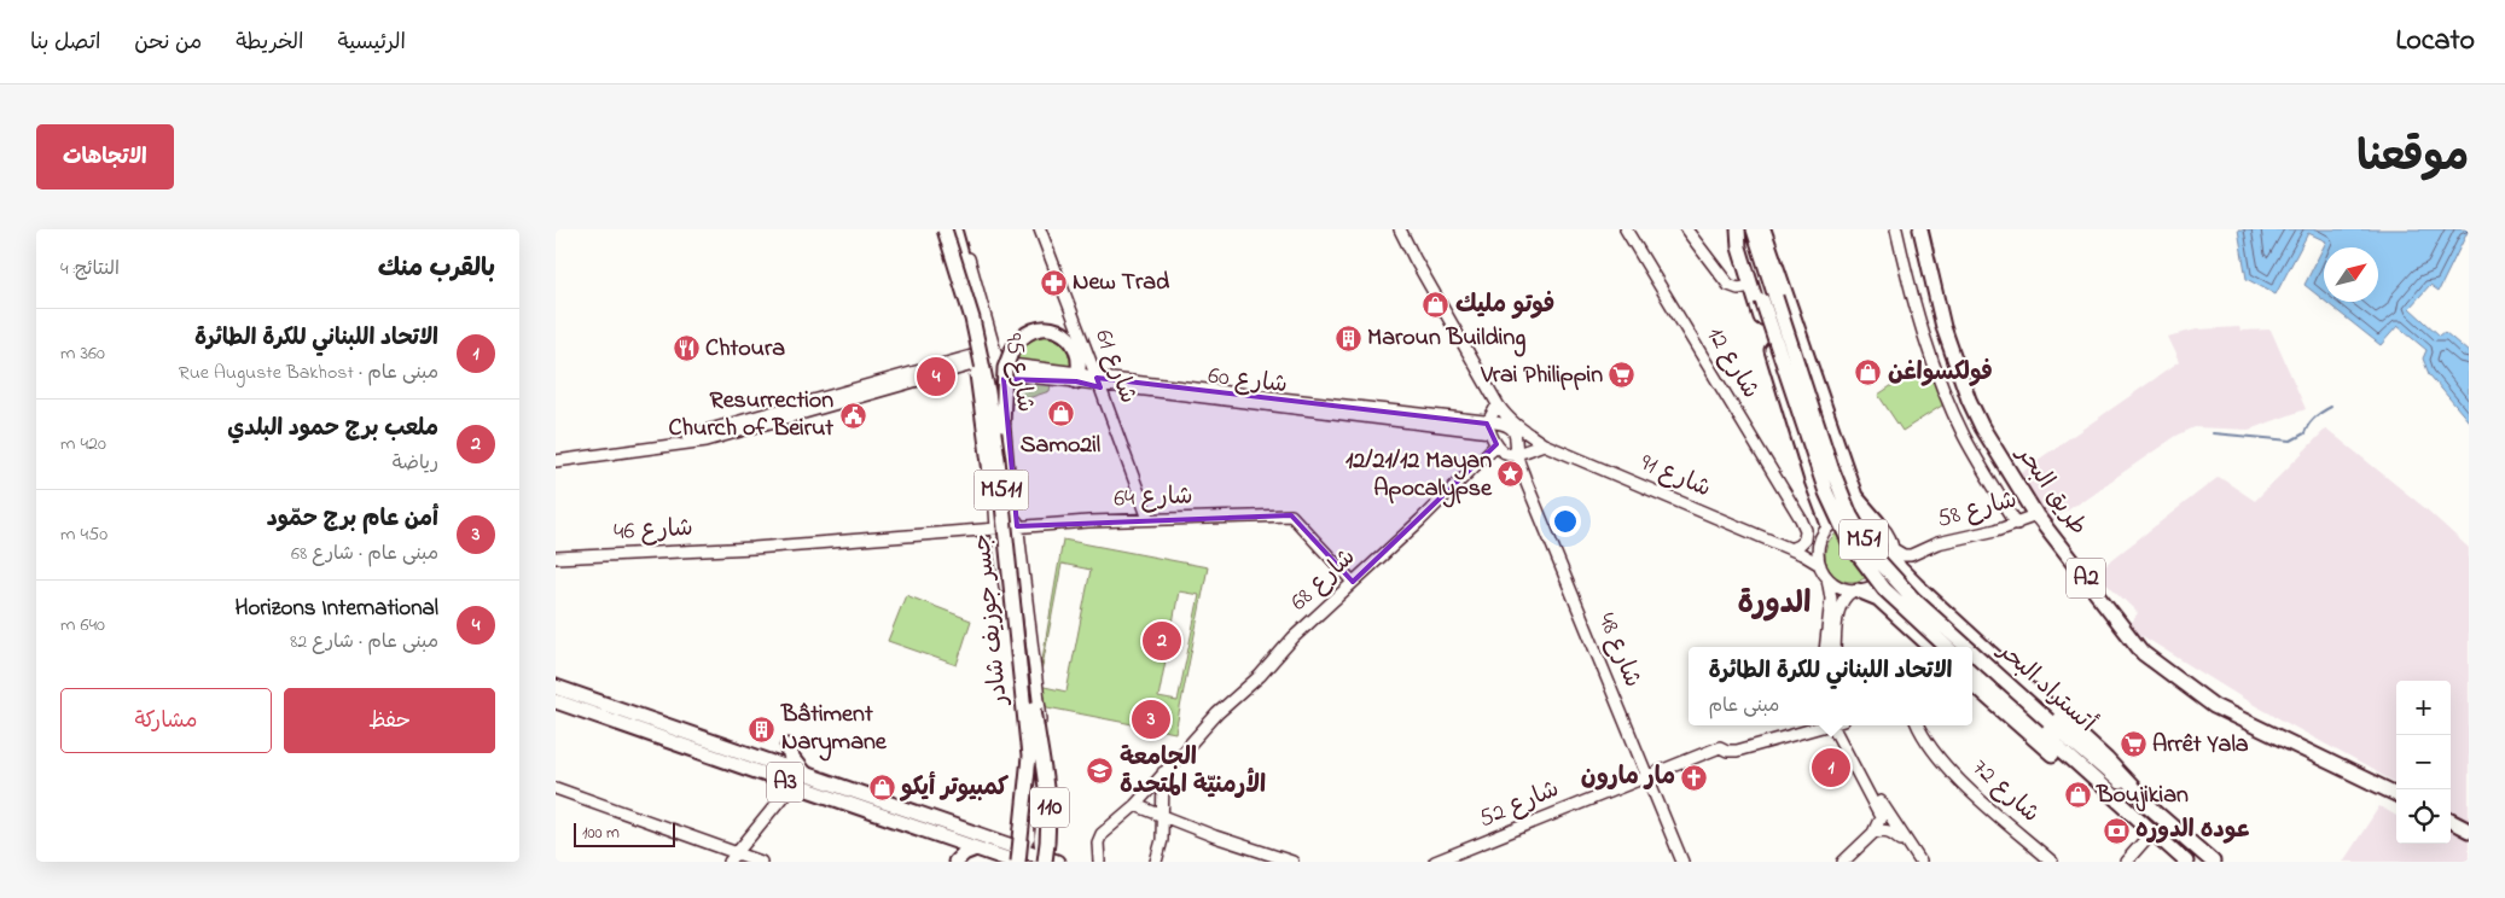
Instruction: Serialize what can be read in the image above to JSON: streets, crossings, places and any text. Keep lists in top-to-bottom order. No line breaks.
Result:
{"streets":{"highway":["M511","طريق البحر","M51","A2","جسر جوزيف شادر","أتستراد البحر","A3","110"],"street":["شارع 12","شارع 61","شارع 95","شارع 60","شارع 91","شارع 64","شارع 58","شارع 46","شارع 68","شارع 48","شارع 72","شارع 52"]},"crossings":[["شارع 61","شارع 60"],["شارع 61","شارع 64"],["شارع 95","شارع 60"],["شارع 95","شارع 64"],["شارع 95","A3"],["شارع 95","110"],["شارع 60","شارع 48"],["شارع 91","شارع 58"],["طريق البحر","شارع 58"],["شارع 64","شارع 46"],["شارع 64","شارع 68"],["جسر جوزيف شادر","110"],["شارع 48","شارع 52"],["A3","110"]],"districts":["الدورة"],"places":{"pharmacy":["New Trad"],"shop":["فوتو مليك","فولكسواغن","Samo2il","كمبيوتر أيكو","Boujikian"],"building":["Maroun Building","Bâtiment Narymane"],"restaurant":["Chtoura"],"supermarket":["Vrai Philippin","Arrêt Yala"],"public building":["Resurrection Church of Beirut"],"place":["12/21/12 Mayan Apocalypse"],"school or university":["الجامعة الأرمنيّة المتحدة"],"church":["مار مارون"],"bank":["عوده الدوره"]},"scale_bar":"100 m","north":"top right","page":{"header":"Locato","nav":["الرئيسية","الخريطة","من نحن","اتصل بنا"],"title":"موقعنا","buttons":["الاتجاهات",["حفظ","مشاركة"]],"heading":["بالقرب منك","النتائج: 4"],"list":[{"mark":"1","name":"الاتحاد اللبناني للكرة الطائرة","note":"مبنى عام · Rue Auguste Bakhost","value":"360 m"},{"mark":"2","name":"ملعب برج حمود البلدي","note":"رياضة","value":"420 m"},{"mark":"3","name":"أمن عام برج حمّود","note":"مبنى عام · شارع 68","value":"450 m"},{"mark":"4","name":"Horizons International","note":"مبنى عام · شارع 82","value":"640 m"}],"pins":["4","2","3","1"],"popup":["الاتحاد اللبناني للكرة الطائرة","مبنى عام"],"map_buttons":["+","−"],"scale":"100 m"}}
